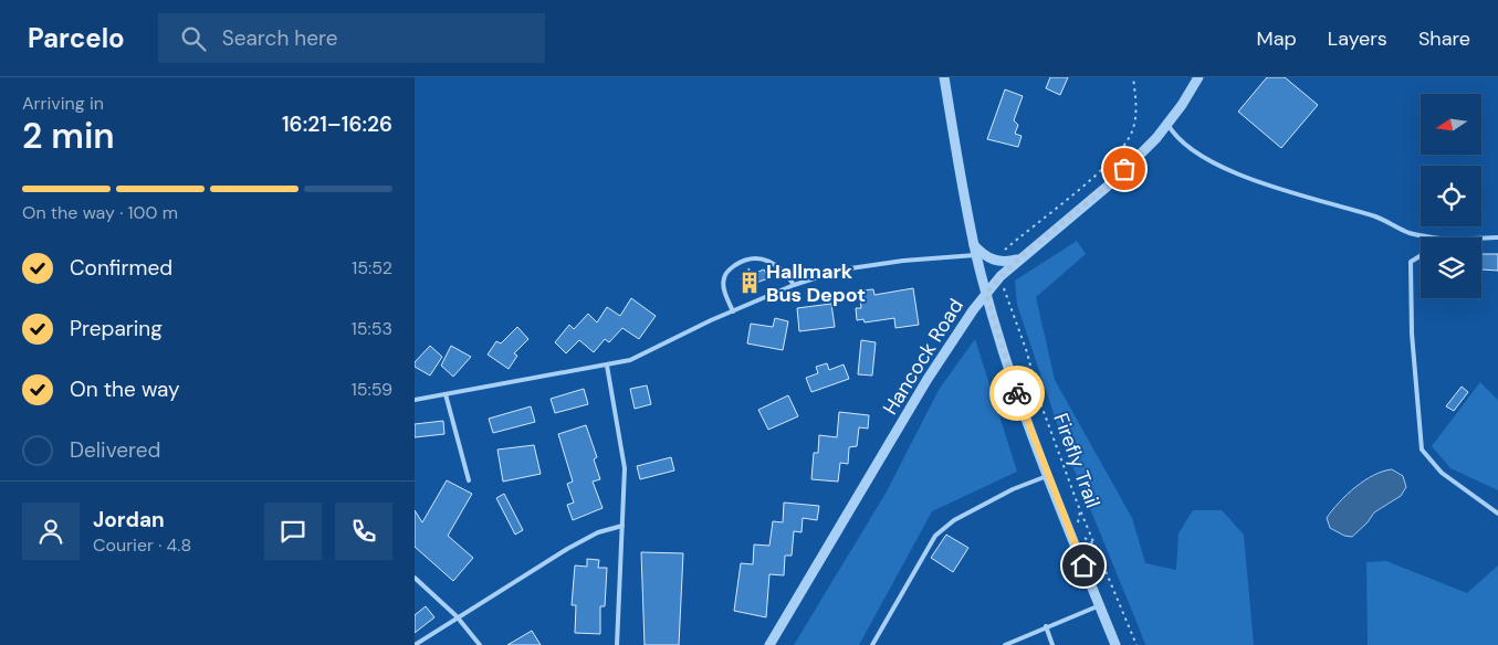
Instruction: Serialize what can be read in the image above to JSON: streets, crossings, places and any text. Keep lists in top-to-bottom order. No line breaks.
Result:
{"streets":{"street":["Hancock Road"],"path":["Firefly Trail"]},"places":{"building":["Hallmark Bus Depot"]},"north":"left","page":{"header":"Parcelo","search":"Search here","nav":["Map","Layers","Share"],"heading":["2 min","Arriving in","16:21–16:26"],"panel":["Jordan","Courier · 4.8"],"bar":"On the way · 100 m","list":[["Confirmed","15:52"],["Preparing","15:53"],["On the way","15:59"],"Delivered"]}}
